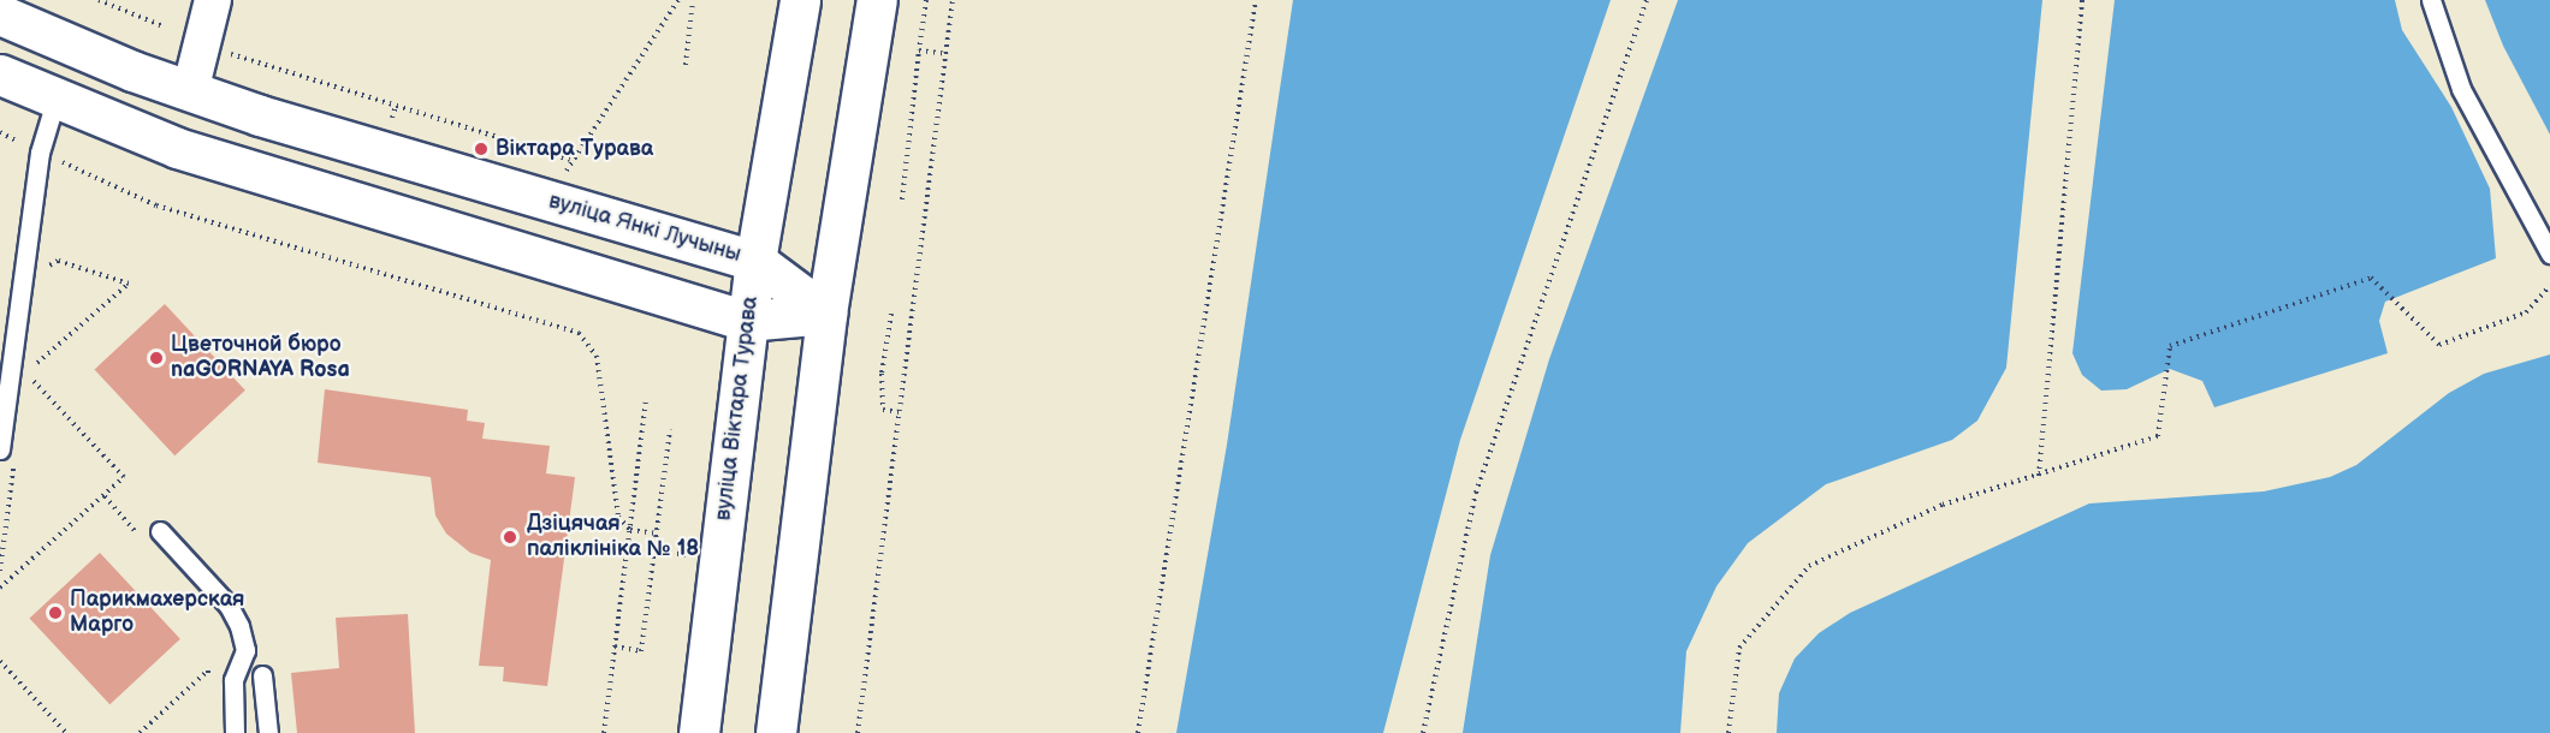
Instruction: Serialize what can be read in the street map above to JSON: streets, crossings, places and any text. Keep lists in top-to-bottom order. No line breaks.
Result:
{"streets":{"main road":["вуліца Янкі Лучыны","вуліца Віктара Турава"]},"crossings":[["вуліца Янкі Лучыны","вуліца Віктара Турава"]],"places":["Віктара Турава","Цветочной бюро naGORNAYA Rosa","Дзіцячая паліклініка № 18","Парикмахерская Марго"]}
